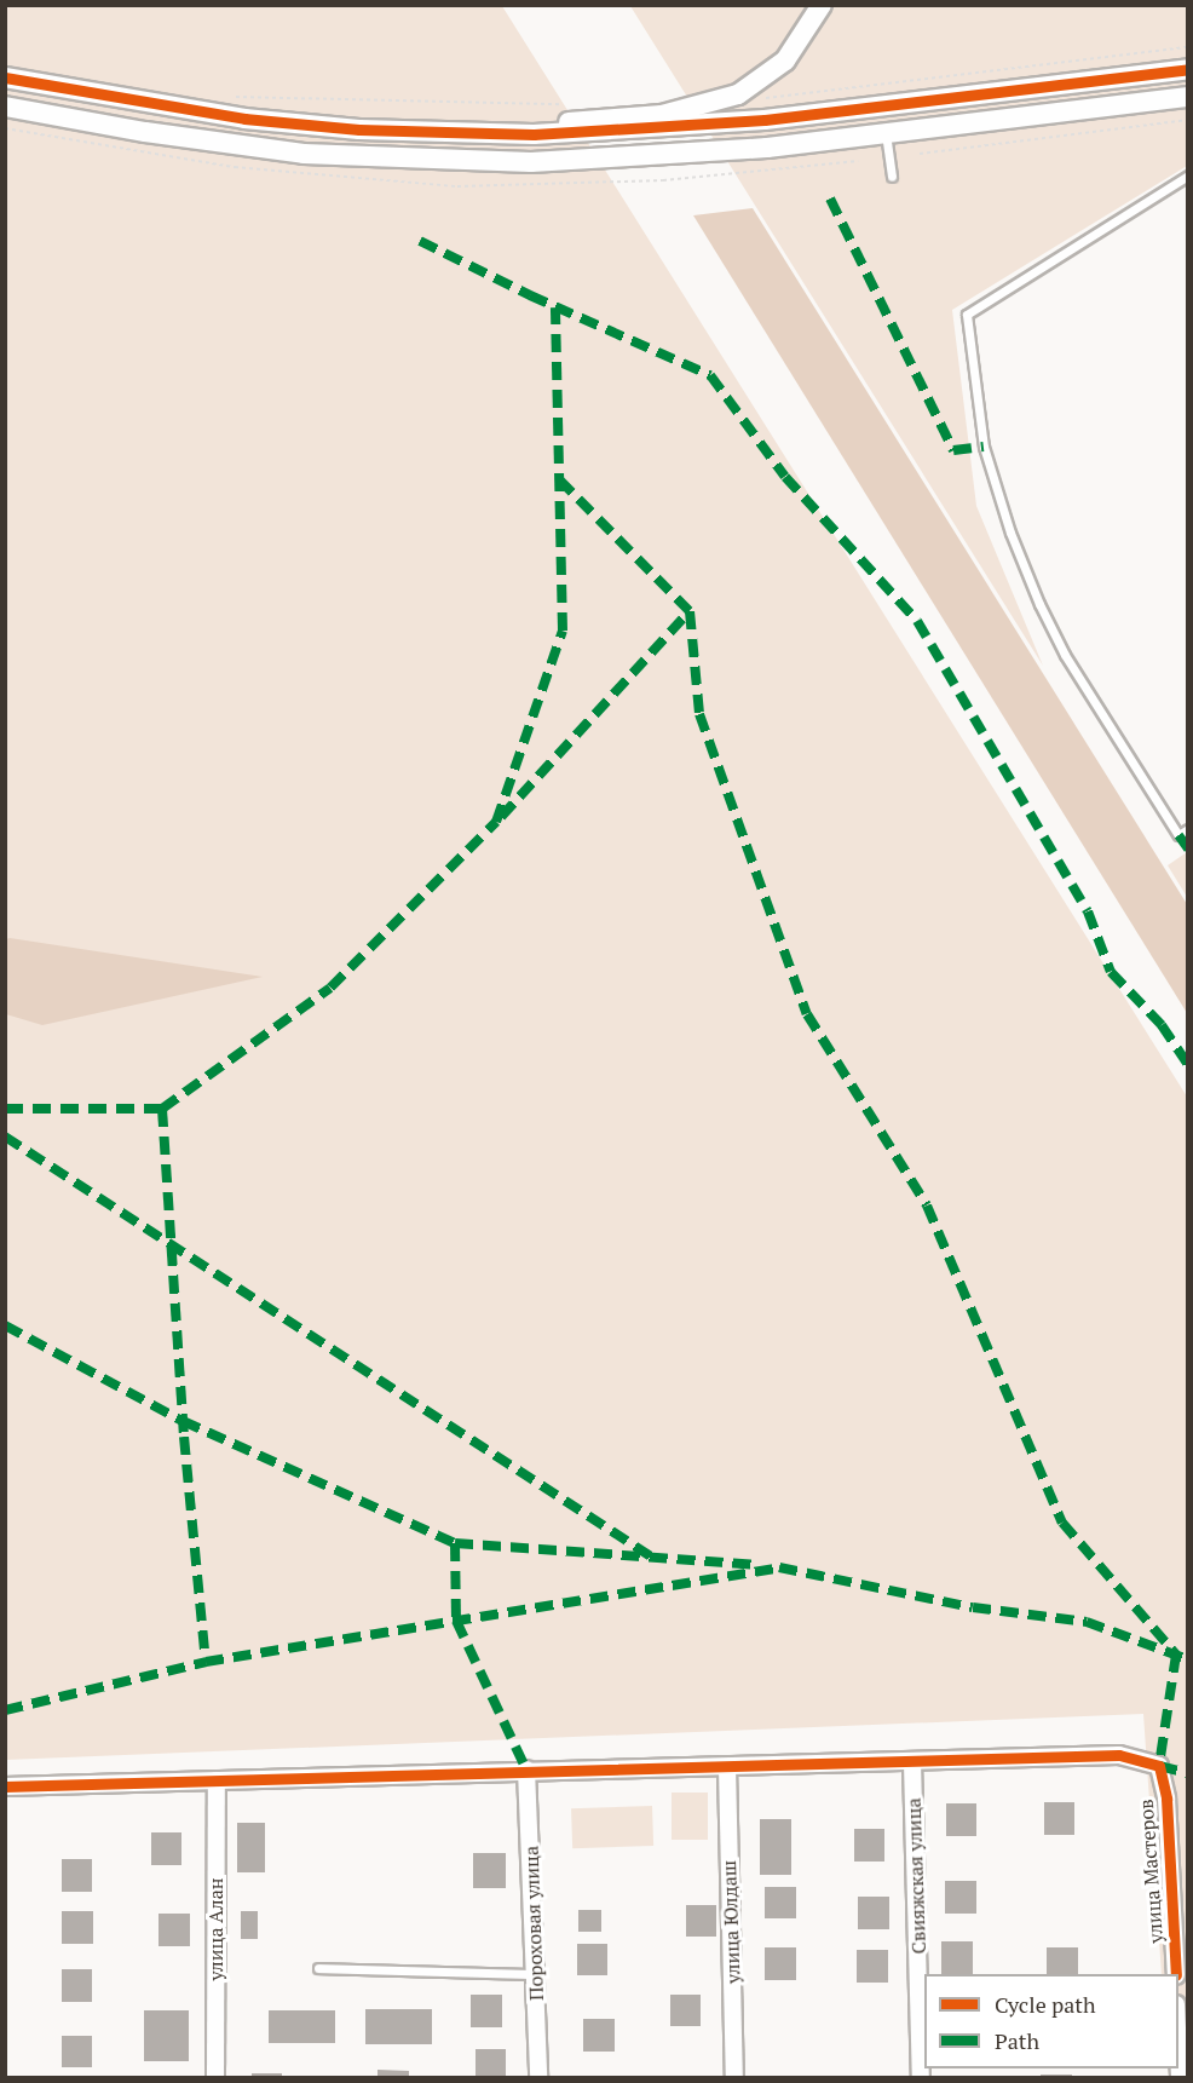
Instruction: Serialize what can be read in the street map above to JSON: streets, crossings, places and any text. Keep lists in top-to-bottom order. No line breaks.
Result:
{"streets":{"street":["улица Мастеров","Свияжская улица","улица Юлдаш","Пороховая улица","улица Алан"]},"crossings":[["улица Мастеров","Свияжская улица"]],"legend":["Cycle path","Path"]}
